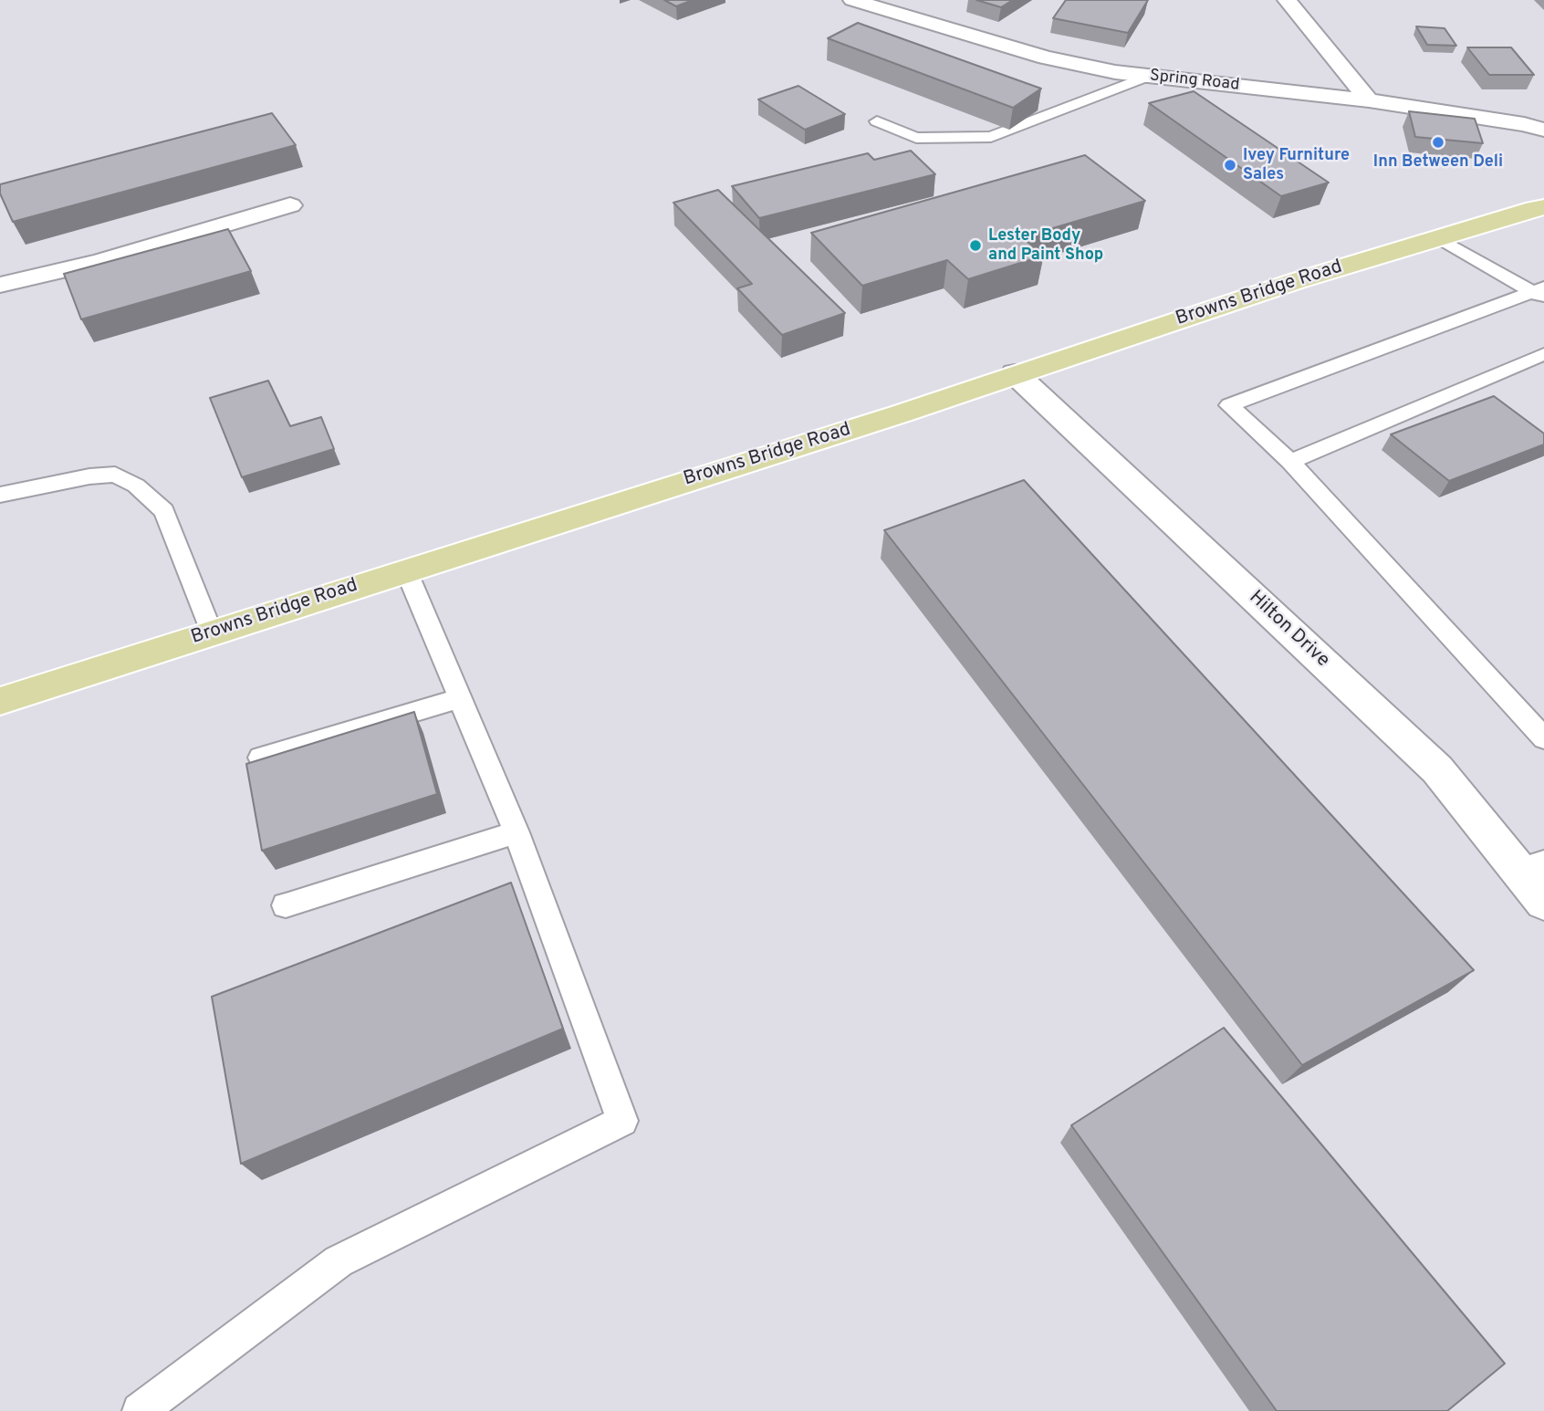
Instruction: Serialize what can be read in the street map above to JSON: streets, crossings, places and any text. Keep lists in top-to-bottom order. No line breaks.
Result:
{"streets":{"main road":["Browns Bridge Road"],"street":["Spring Road","Hilton Drive"]},"crossings":[["Browns Bridge Road","Hilton Drive"]],"places":["Inn Between Deli","Ivey Furniture Sales","Lester Body and Paint Shop"]}
